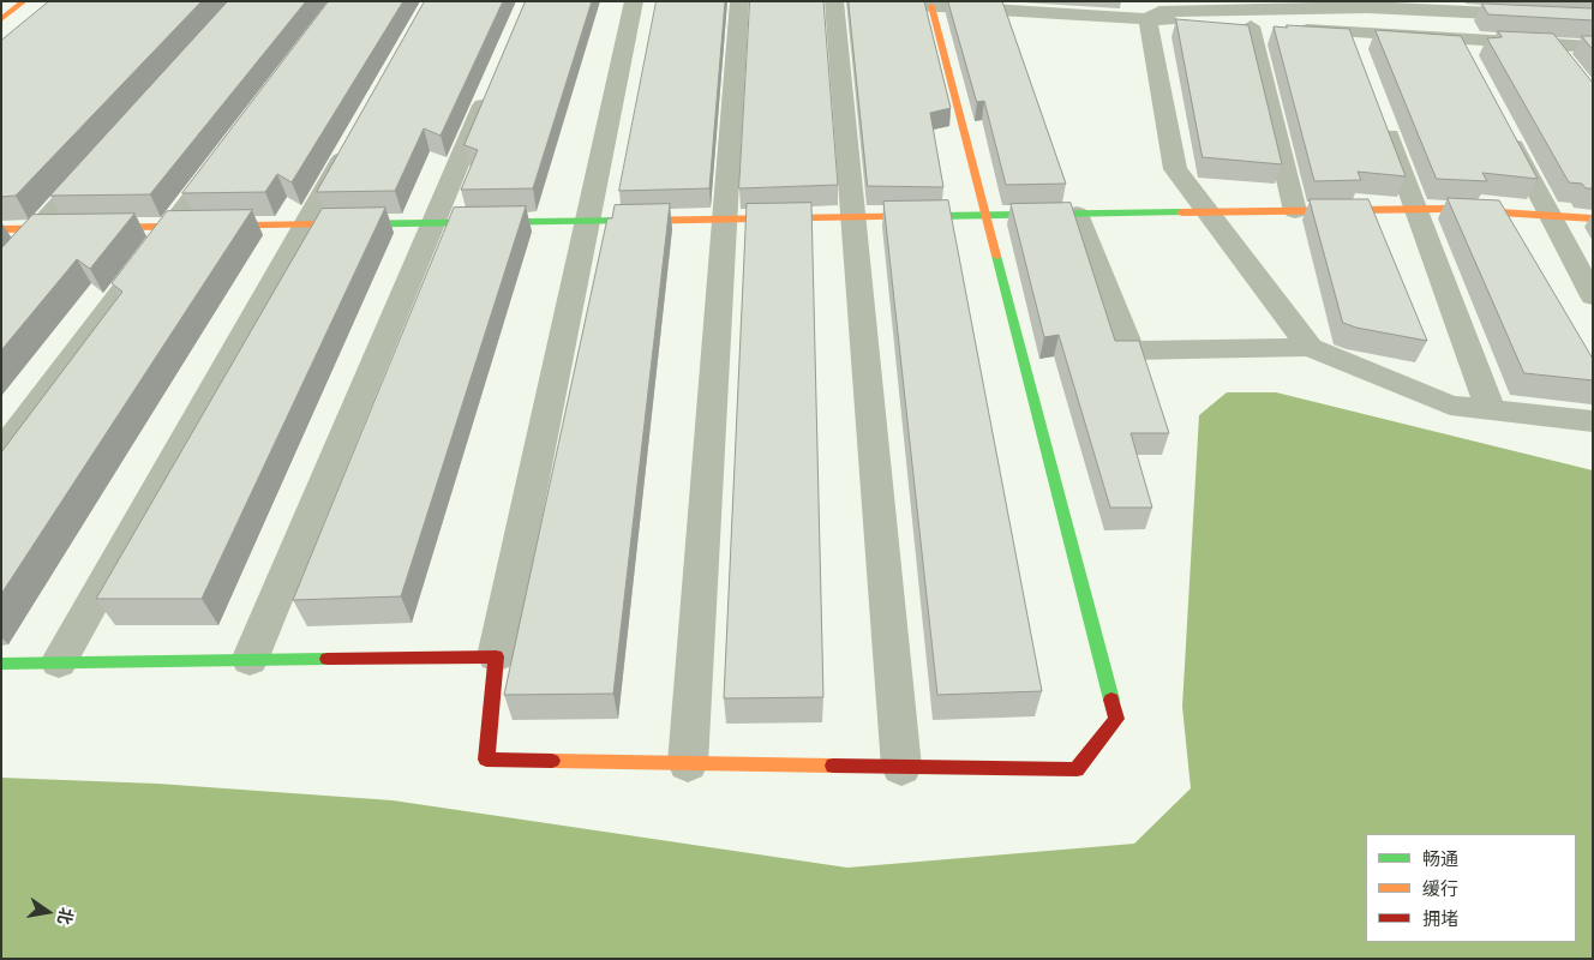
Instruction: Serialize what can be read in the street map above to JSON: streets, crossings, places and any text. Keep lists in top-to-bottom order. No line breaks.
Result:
{"legend":["畅通","缓行","拥堵"],"north":"right"}
